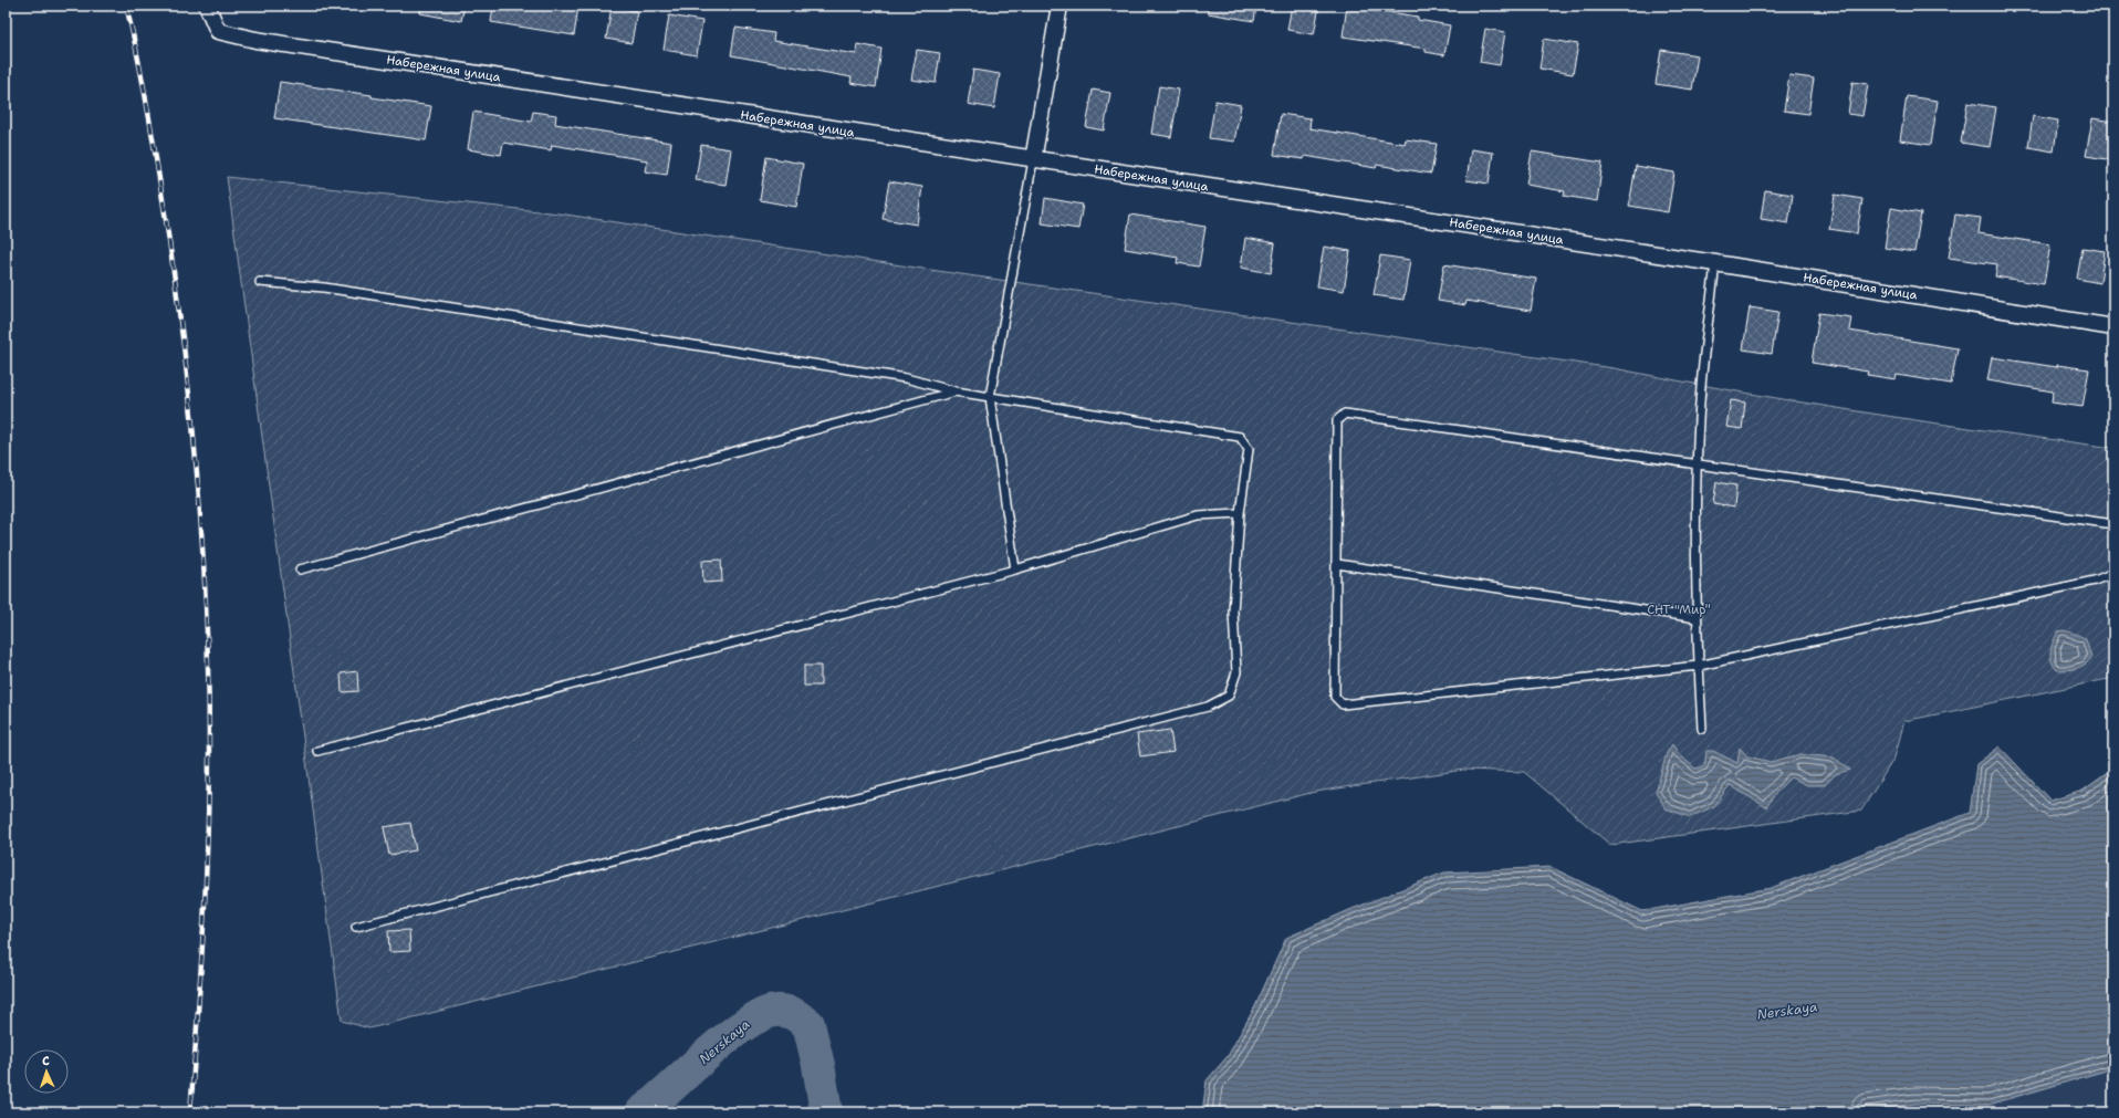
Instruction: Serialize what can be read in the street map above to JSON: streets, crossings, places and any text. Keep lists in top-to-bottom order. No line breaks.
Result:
{"streets":{"street":["Набережная улица"]},"water":["Nerskaya"],"parks":["СНТ \"Мир\""],"north":"top"}
